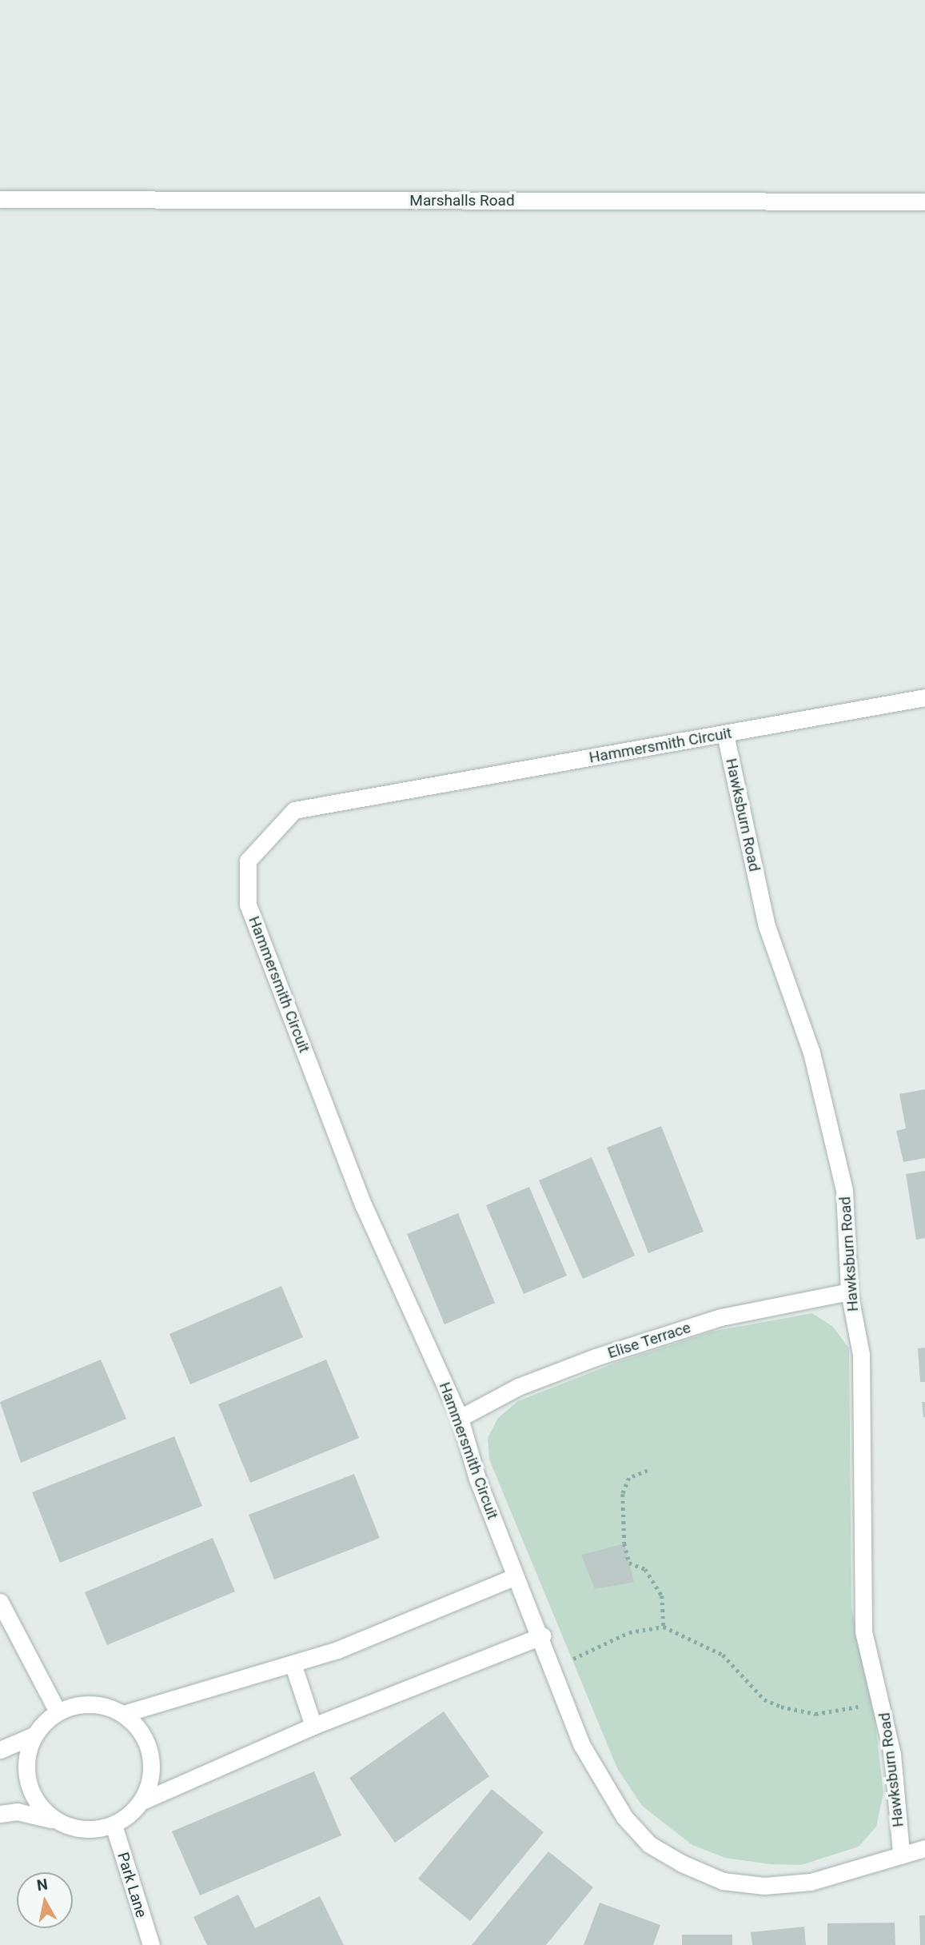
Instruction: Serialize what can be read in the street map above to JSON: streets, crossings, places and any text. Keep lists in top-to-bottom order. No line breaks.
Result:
{"streets":{"street":["Marshalls Road","Hammersmith Circuit","Hawksburn Road","Elise Terrace","Park Lane"]},"crossings":[["Hammersmith Circuit","Hawksburn Road"],["Hammersmith Circuit","Elise Terrace"],["Hawksburn Road","Elise Terrace"]],"north":"top"}
